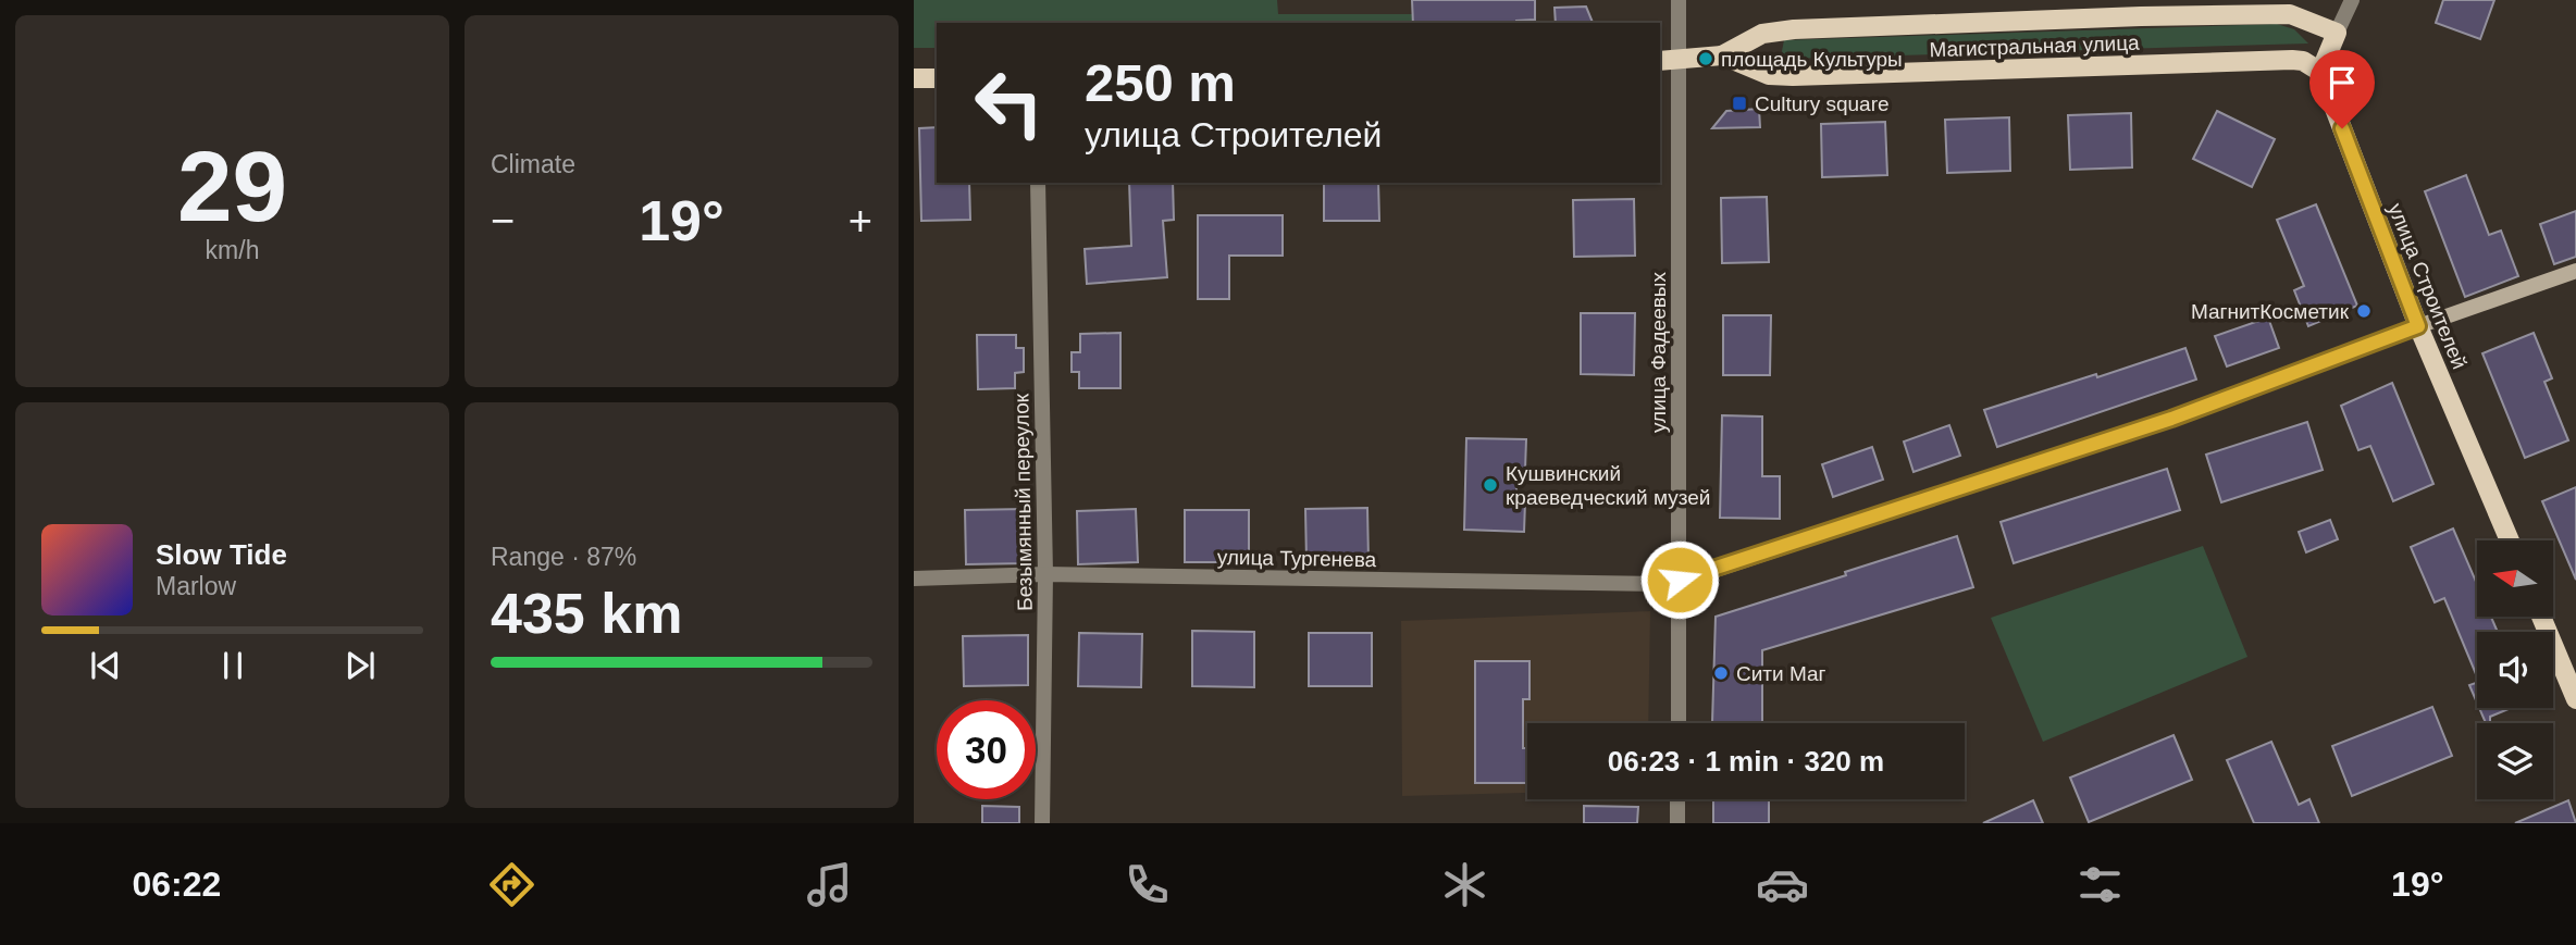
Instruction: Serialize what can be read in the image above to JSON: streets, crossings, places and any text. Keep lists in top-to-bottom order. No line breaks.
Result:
{"streets":{"main road":["Магистральная улица","улица Строителей"],"street":["улица Фадеевых","Безымянный переулок","улица Тургенева"]},"crossings":[["Магистральная улица","улица Строителей"],["Магистральная улица","улица Фадеевых"],["улица Строителей","улица Тургенева"],["улица Фадеевых","улица Тургенева"],["Безымянный переулок","улица Тургенева"]],"places":{"other":["площадь Культуры","МагнитКосметик","Кушвинский краеведческий музей","Сити Маг"],"transit":["Cultury square"]},"north":"left","page":{"tile":[["29","km/h"],"Climate",["Range · 87%","435 km"]],"turn":["250 m","улица Строителей"],"heat":["−","19°","+"],"song":["Slow Tide","Marlow"],"limit":"30","trip":"06:23 · 1 min · 320 m","tabs":["06:22","19°"]}}
